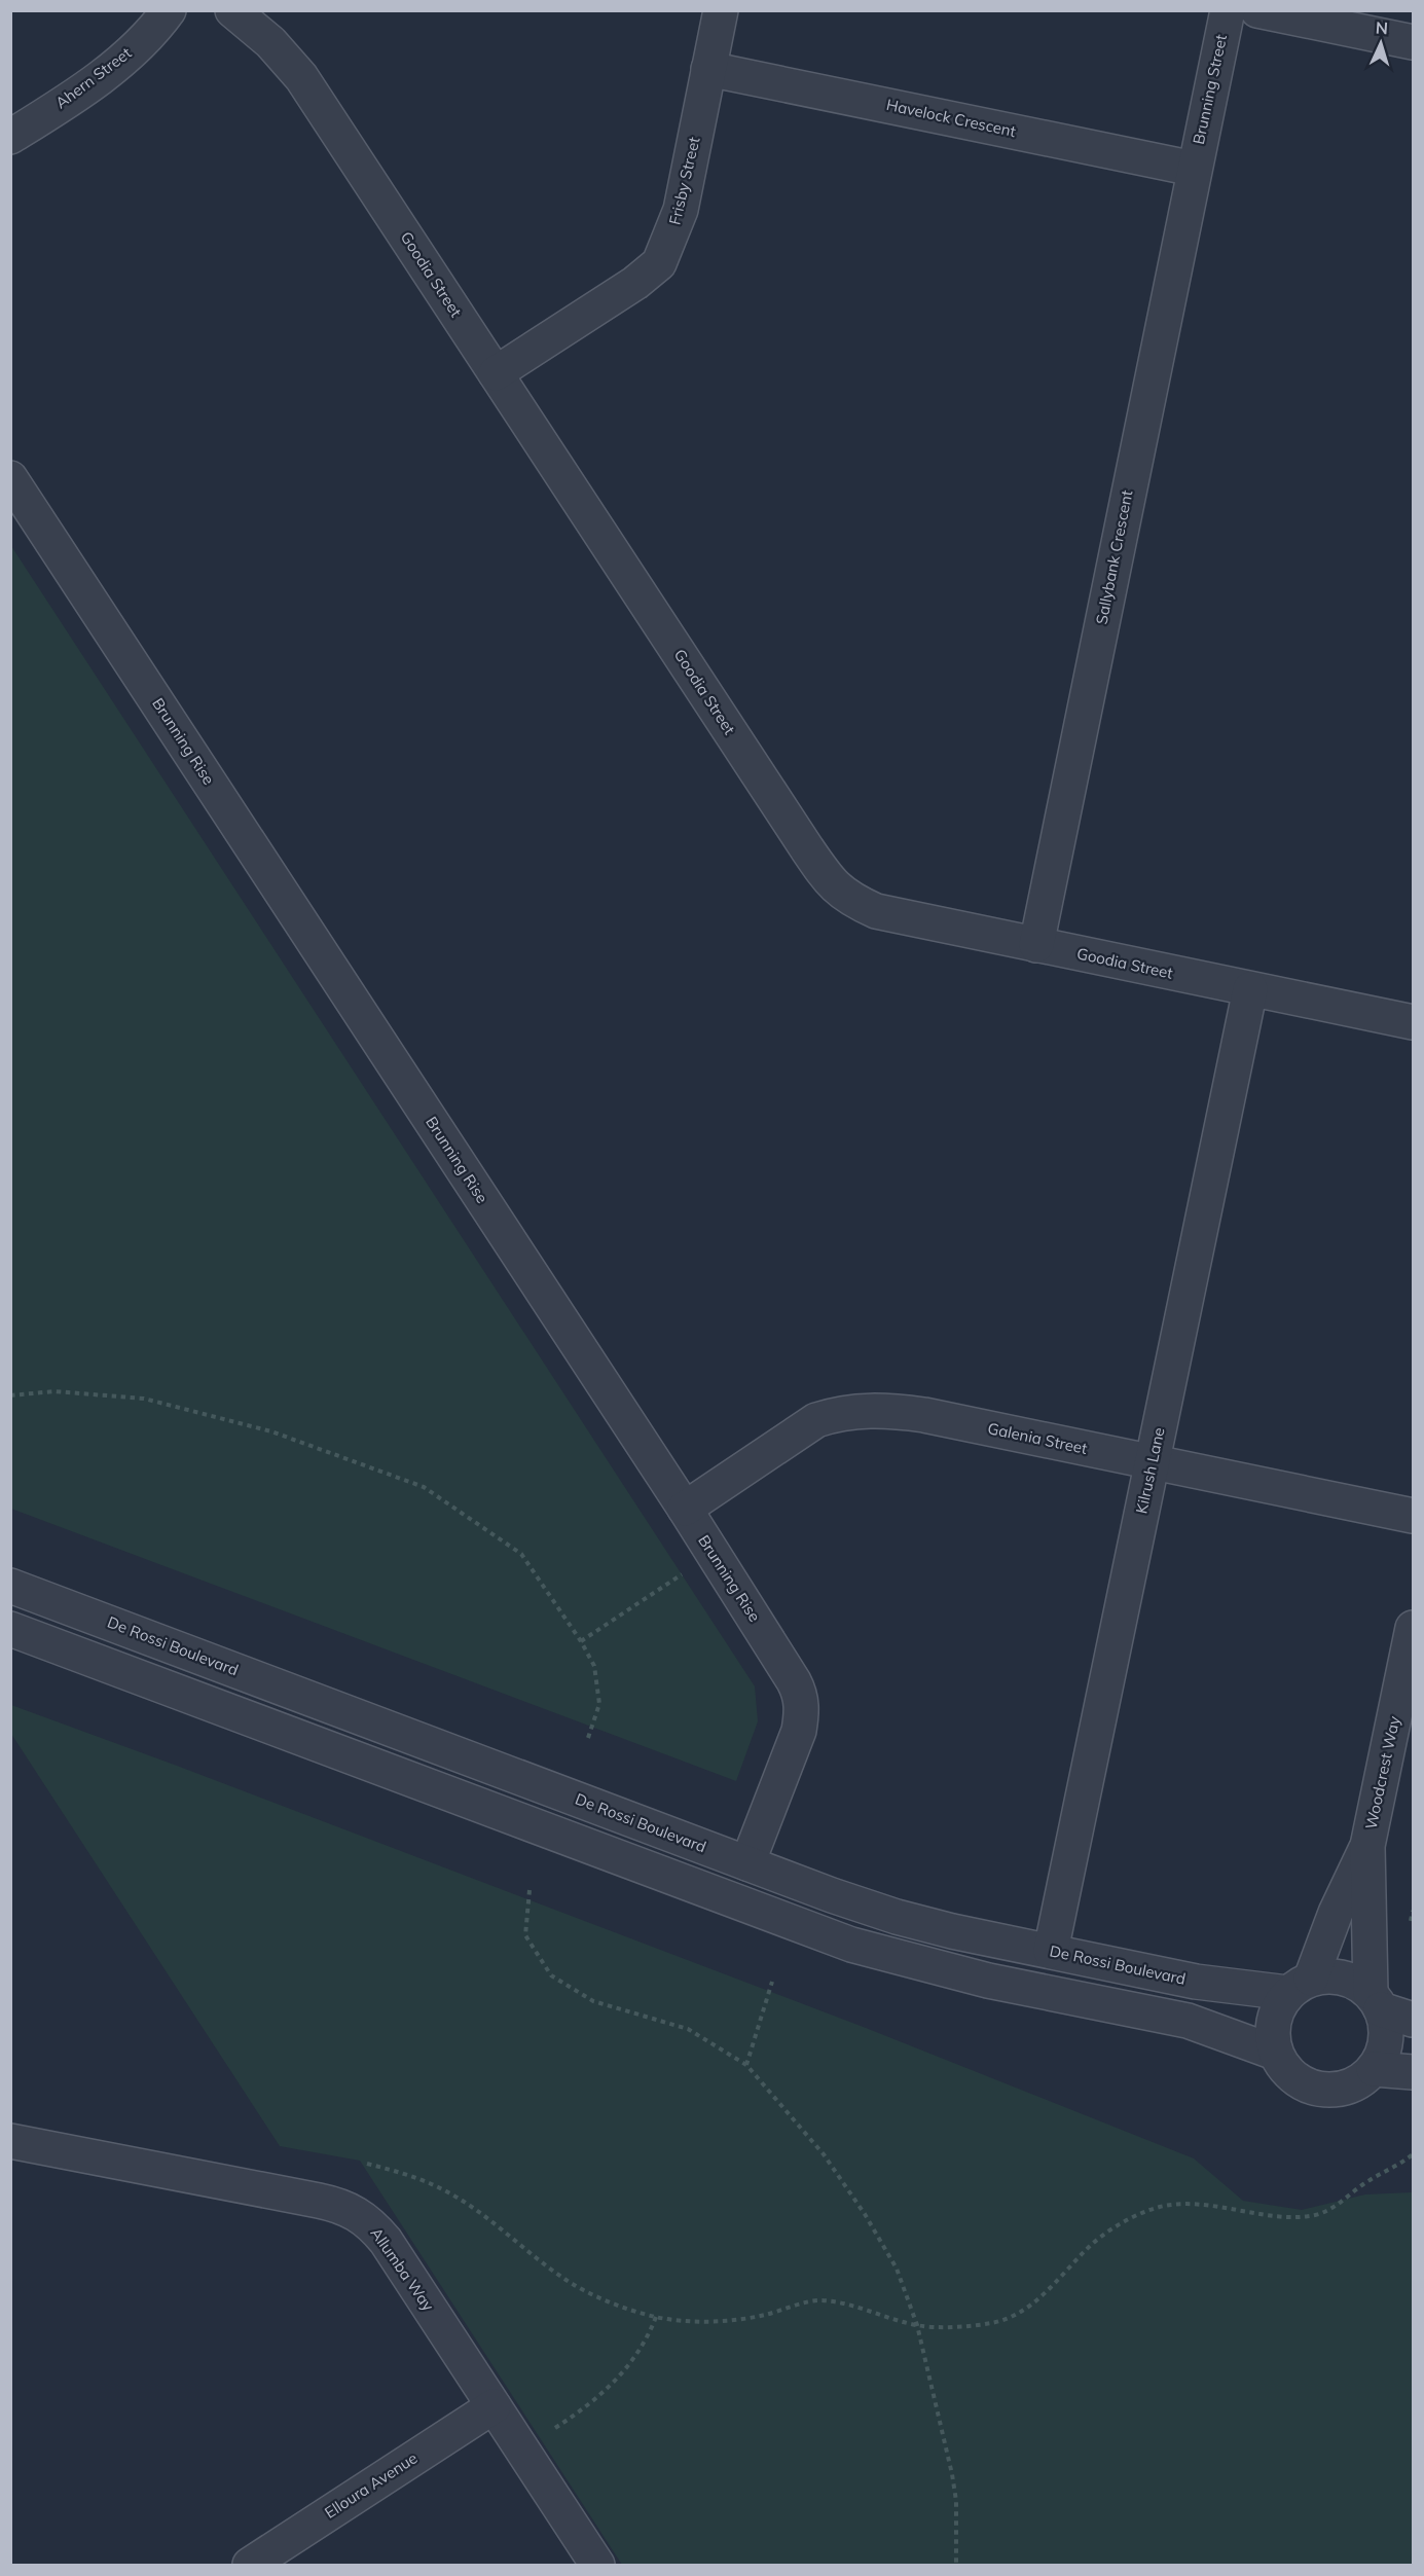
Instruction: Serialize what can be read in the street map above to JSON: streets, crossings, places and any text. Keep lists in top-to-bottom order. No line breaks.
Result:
{"streets":{"street":["Ahern Street","Brunning Street","Havelock Crescent","Frisby Street","Goodia Street","Sallybank Crescent","Brunning Rise","Galenia Street","Kilrush Lane","De Rossi Boulevard","Woodcrest Way","Allumba Way","Elloura Avenue"]},"crossings":[["Brunning Street","Havelock Crescent"],["Brunning Street","Sallybank Crescent"],["Havelock Crescent","Frisby Street"],["Havelock Crescent","Sallybank Crescent"],["Frisby Street","Goodia Street"],["Goodia Street","Sallybank Crescent"],["Goodia Street","Kilrush Lane"],["Brunning Rise","Galenia Street"],["Brunning Rise","De Rossi Boulevard"],["Galenia Street","Kilrush Lane"],["Kilrush Lane","De Rossi Boulevard"],["De Rossi Boulevard","Woodcrest Way"],["Allumba Way","Elloura Avenue"]],"north":"top"}
